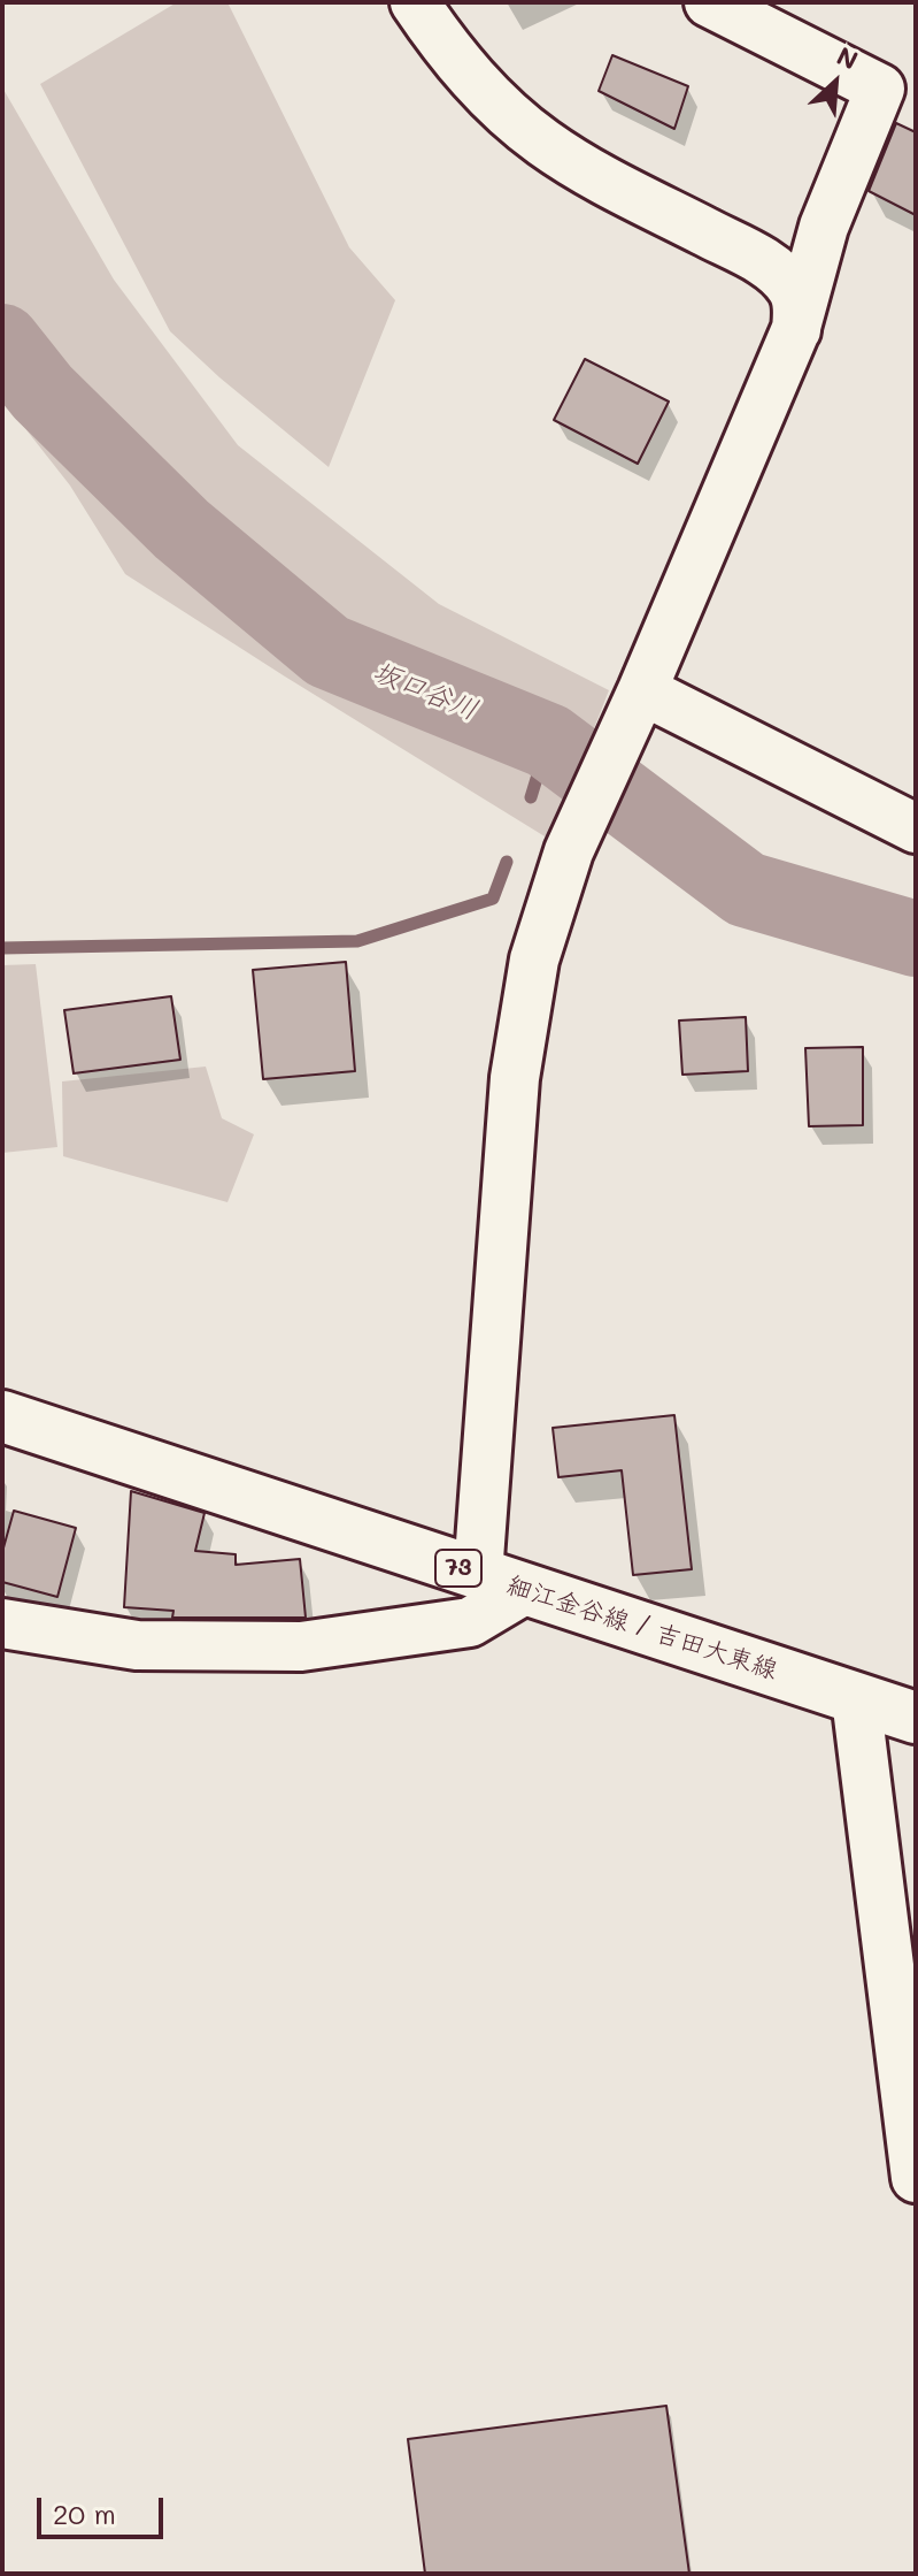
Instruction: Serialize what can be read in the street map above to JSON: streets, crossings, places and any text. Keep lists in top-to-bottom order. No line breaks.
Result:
{"streets":{"main road":["73","細江金谷線 / 吉田大東線"]},"water":["坂口谷川"],"scale_bar":"20 m","north":"top right"}
